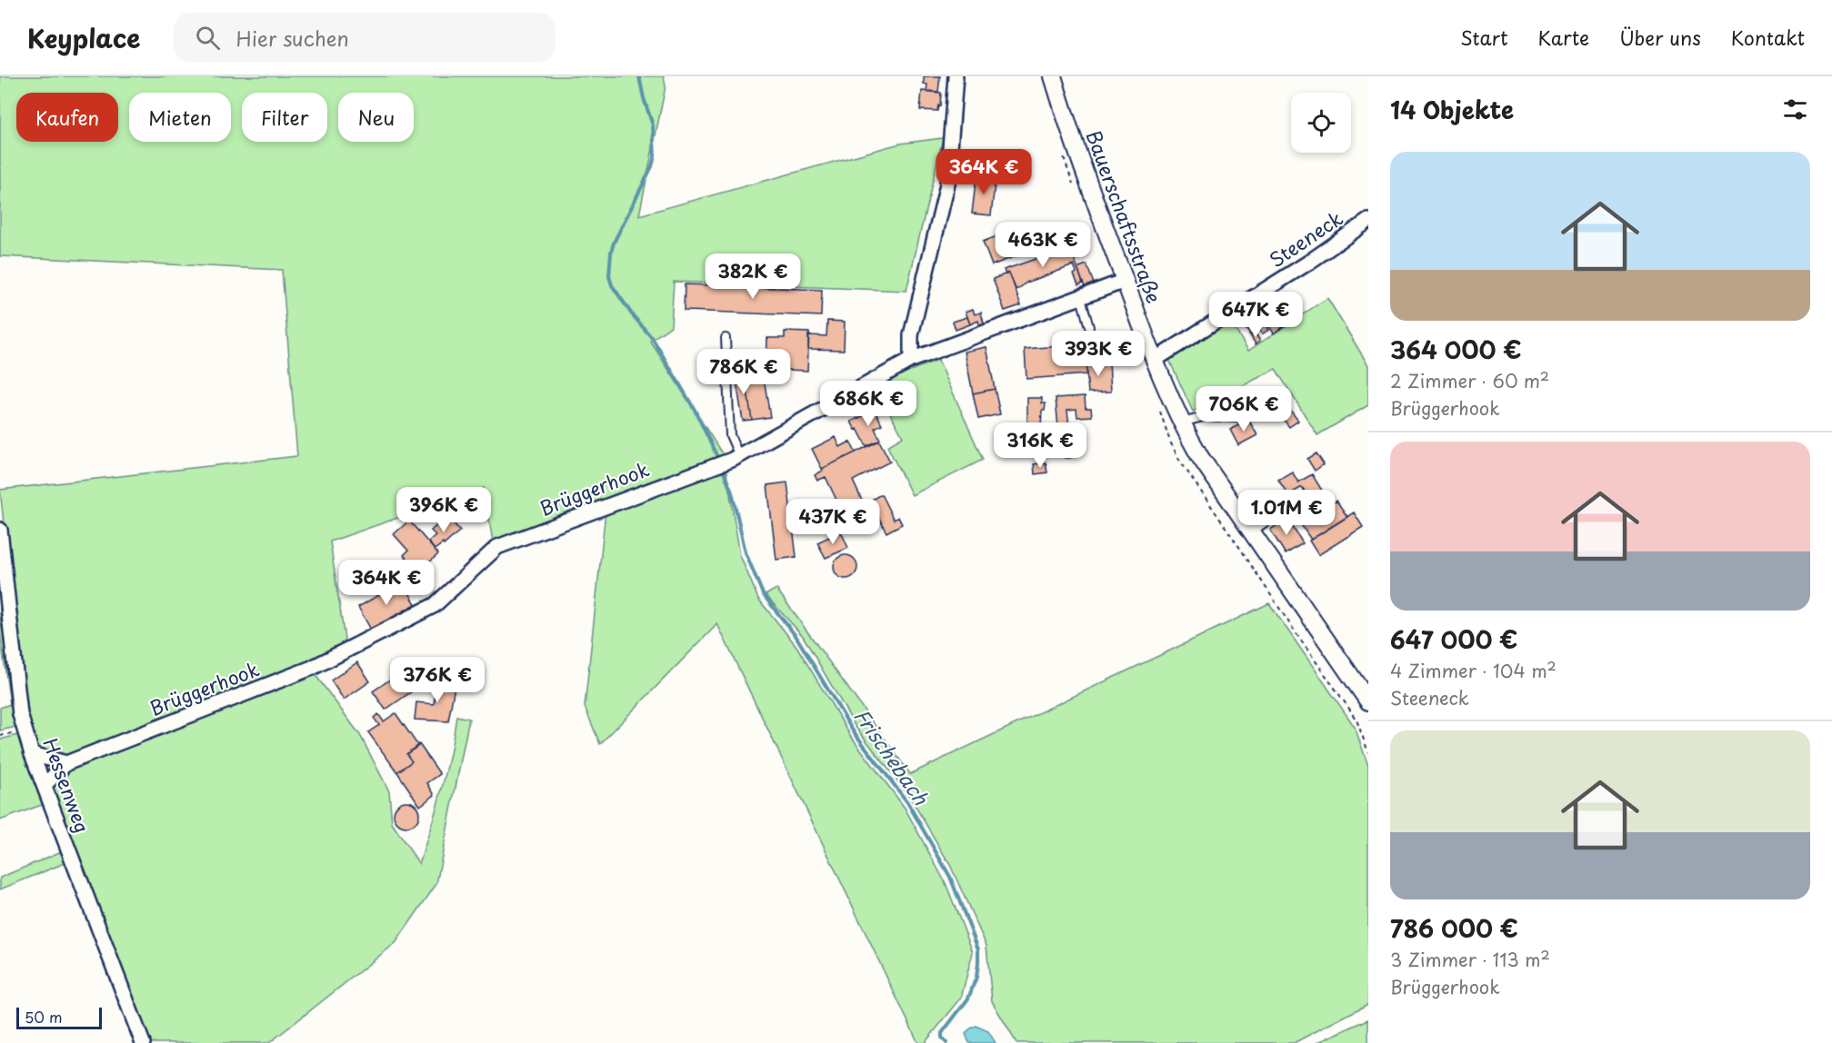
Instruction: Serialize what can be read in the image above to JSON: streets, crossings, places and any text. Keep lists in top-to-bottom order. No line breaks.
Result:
{"streets":{"street":["Bauerschaftsstraße","Steeneck","Brüggerhook","Hessenweg"]},"crossings":[["Bauerschaftsstraße","Steeneck"],["Bauerschaftsstraße","Brüggerhook"]],"water":["Frischebach"],"scale_bar":"50 m","page":{"header":"Keyplace","search":"Hier suchen","nav":["Start","Karte","Über uns","Kontakt"],"heading":"14 Objekte","chip":["Kaufen","Mieten","Filter","Neu"],"list":[{"name":"364 000 €","note":"2 Zimmer · 60 m² · Brüggerhook"},{"name":"647 000 €","note":"4 Zimmer · 104 m² · Steeneck"},{"name":"786 000 €","note":"3 Zimmer · 113 m² · Brüggerhook"}],"price":["364K €","463K €","382K €","647K €","393K €","786K €","686K €","706K €","316K €","396K €","1.01M €","437K €","364K €","376K €"],"scale":"50 m"}}
